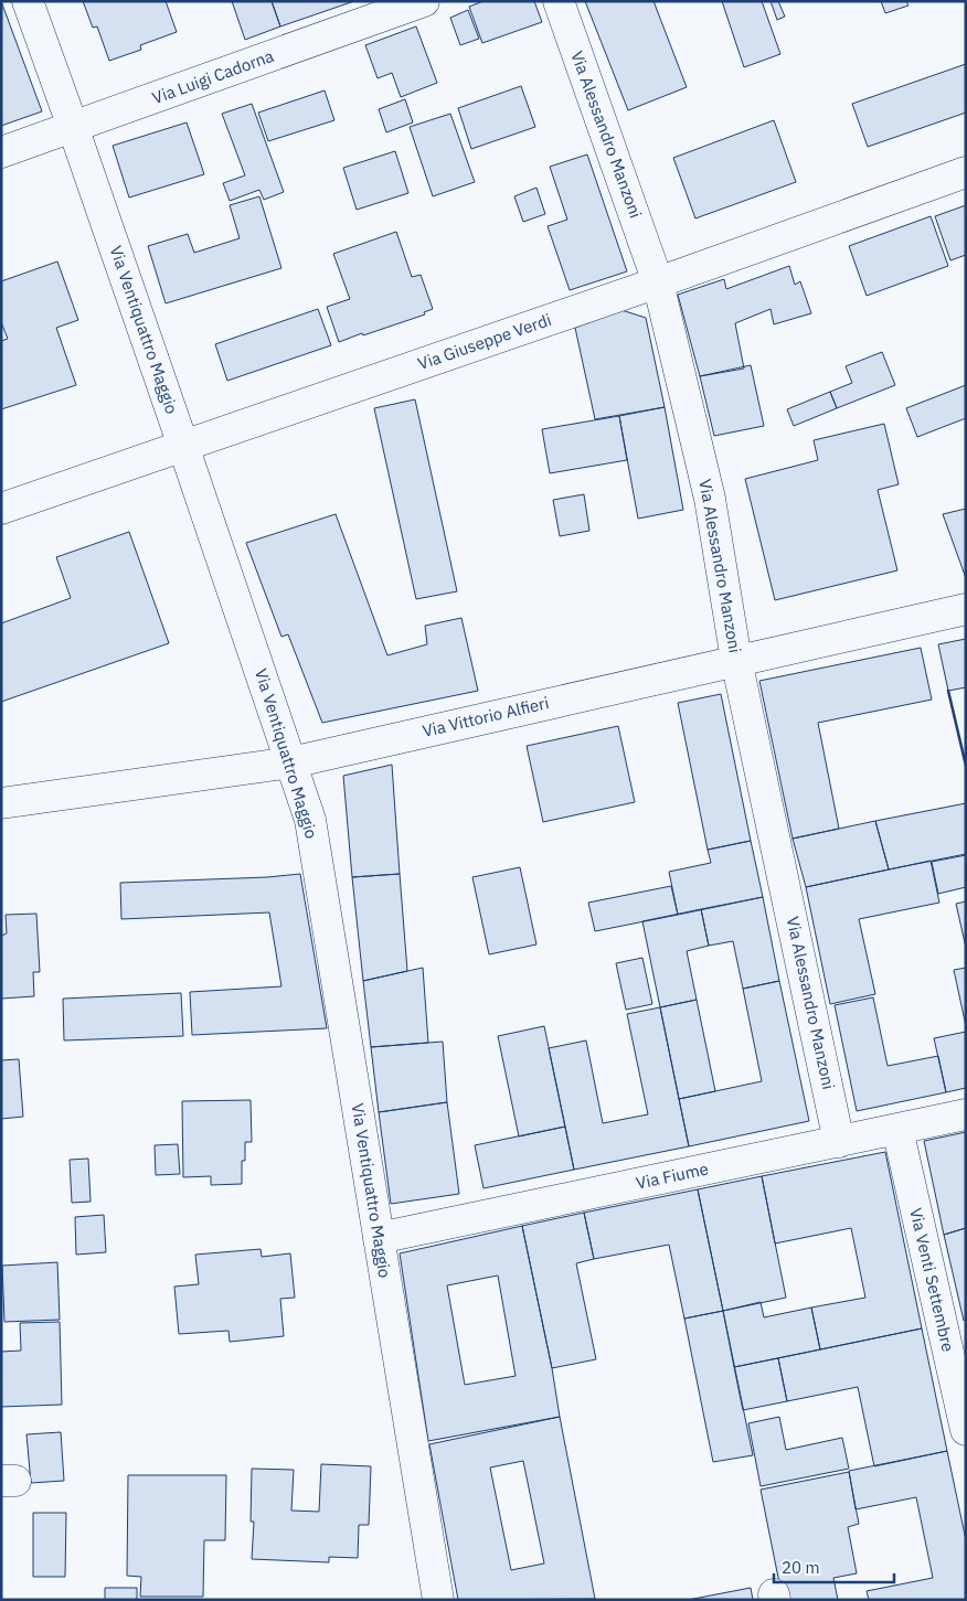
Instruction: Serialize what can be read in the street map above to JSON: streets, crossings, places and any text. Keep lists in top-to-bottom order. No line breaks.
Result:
{"streets":{"street":["Via Luigi Cadorna","Via Alessandro Manzoni","Via Ventiquattro Maggio","Via Giuseppe Verdi","Via Vittorio Alfieri","Via Fiume","Via Venti Settembre"]},"crossings":[["Via Luigi Cadorna","Via Ventiquattro Maggio"],["Via Alessandro Manzoni","Via Giuseppe Verdi"],["Via Alessandro Manzoni","Via Vittorio Alfieri"],["Via Alessandro Manzoni","Via Fiume"],["Via Ventiquattro Maggio","Via Giuseppe Verdi"],["Via Ventiquattro Maggio","Via Vittorio Alfieri"],["Via Ventiquattro Maggio","Via Fiume"],["Via Fiume","Via Venti Settembre"]],"scale_bar":"20 m"}
